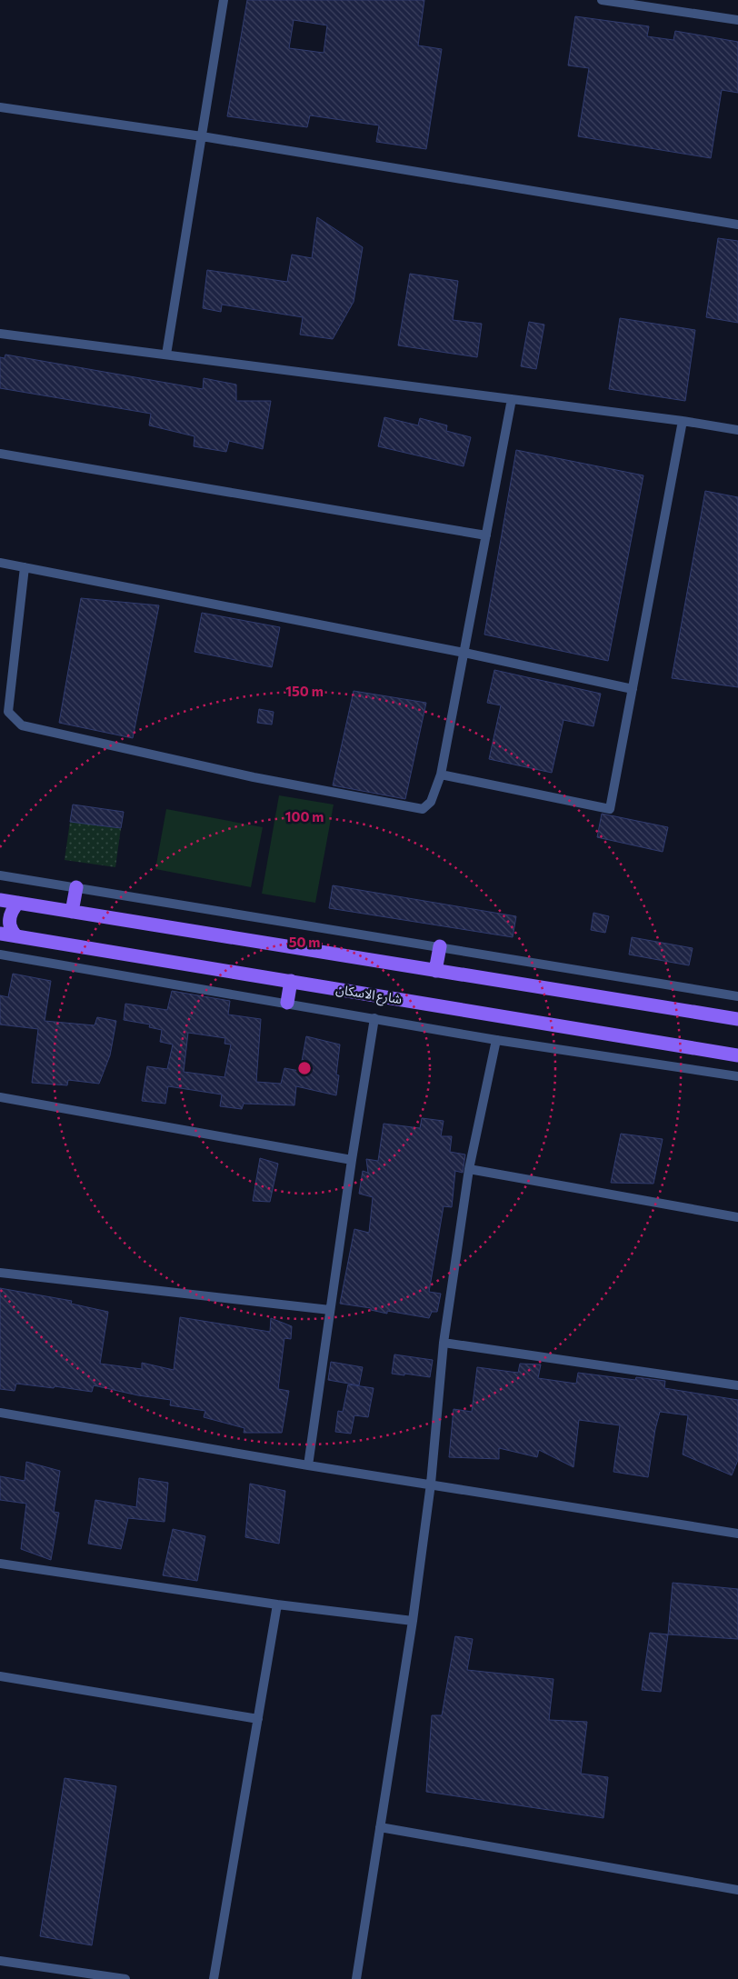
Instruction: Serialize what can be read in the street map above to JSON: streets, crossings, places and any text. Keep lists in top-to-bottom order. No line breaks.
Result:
{"streets":{"main road":["شارع الاسكان"]},"rings":["150 m","100 m","50 m"]}
